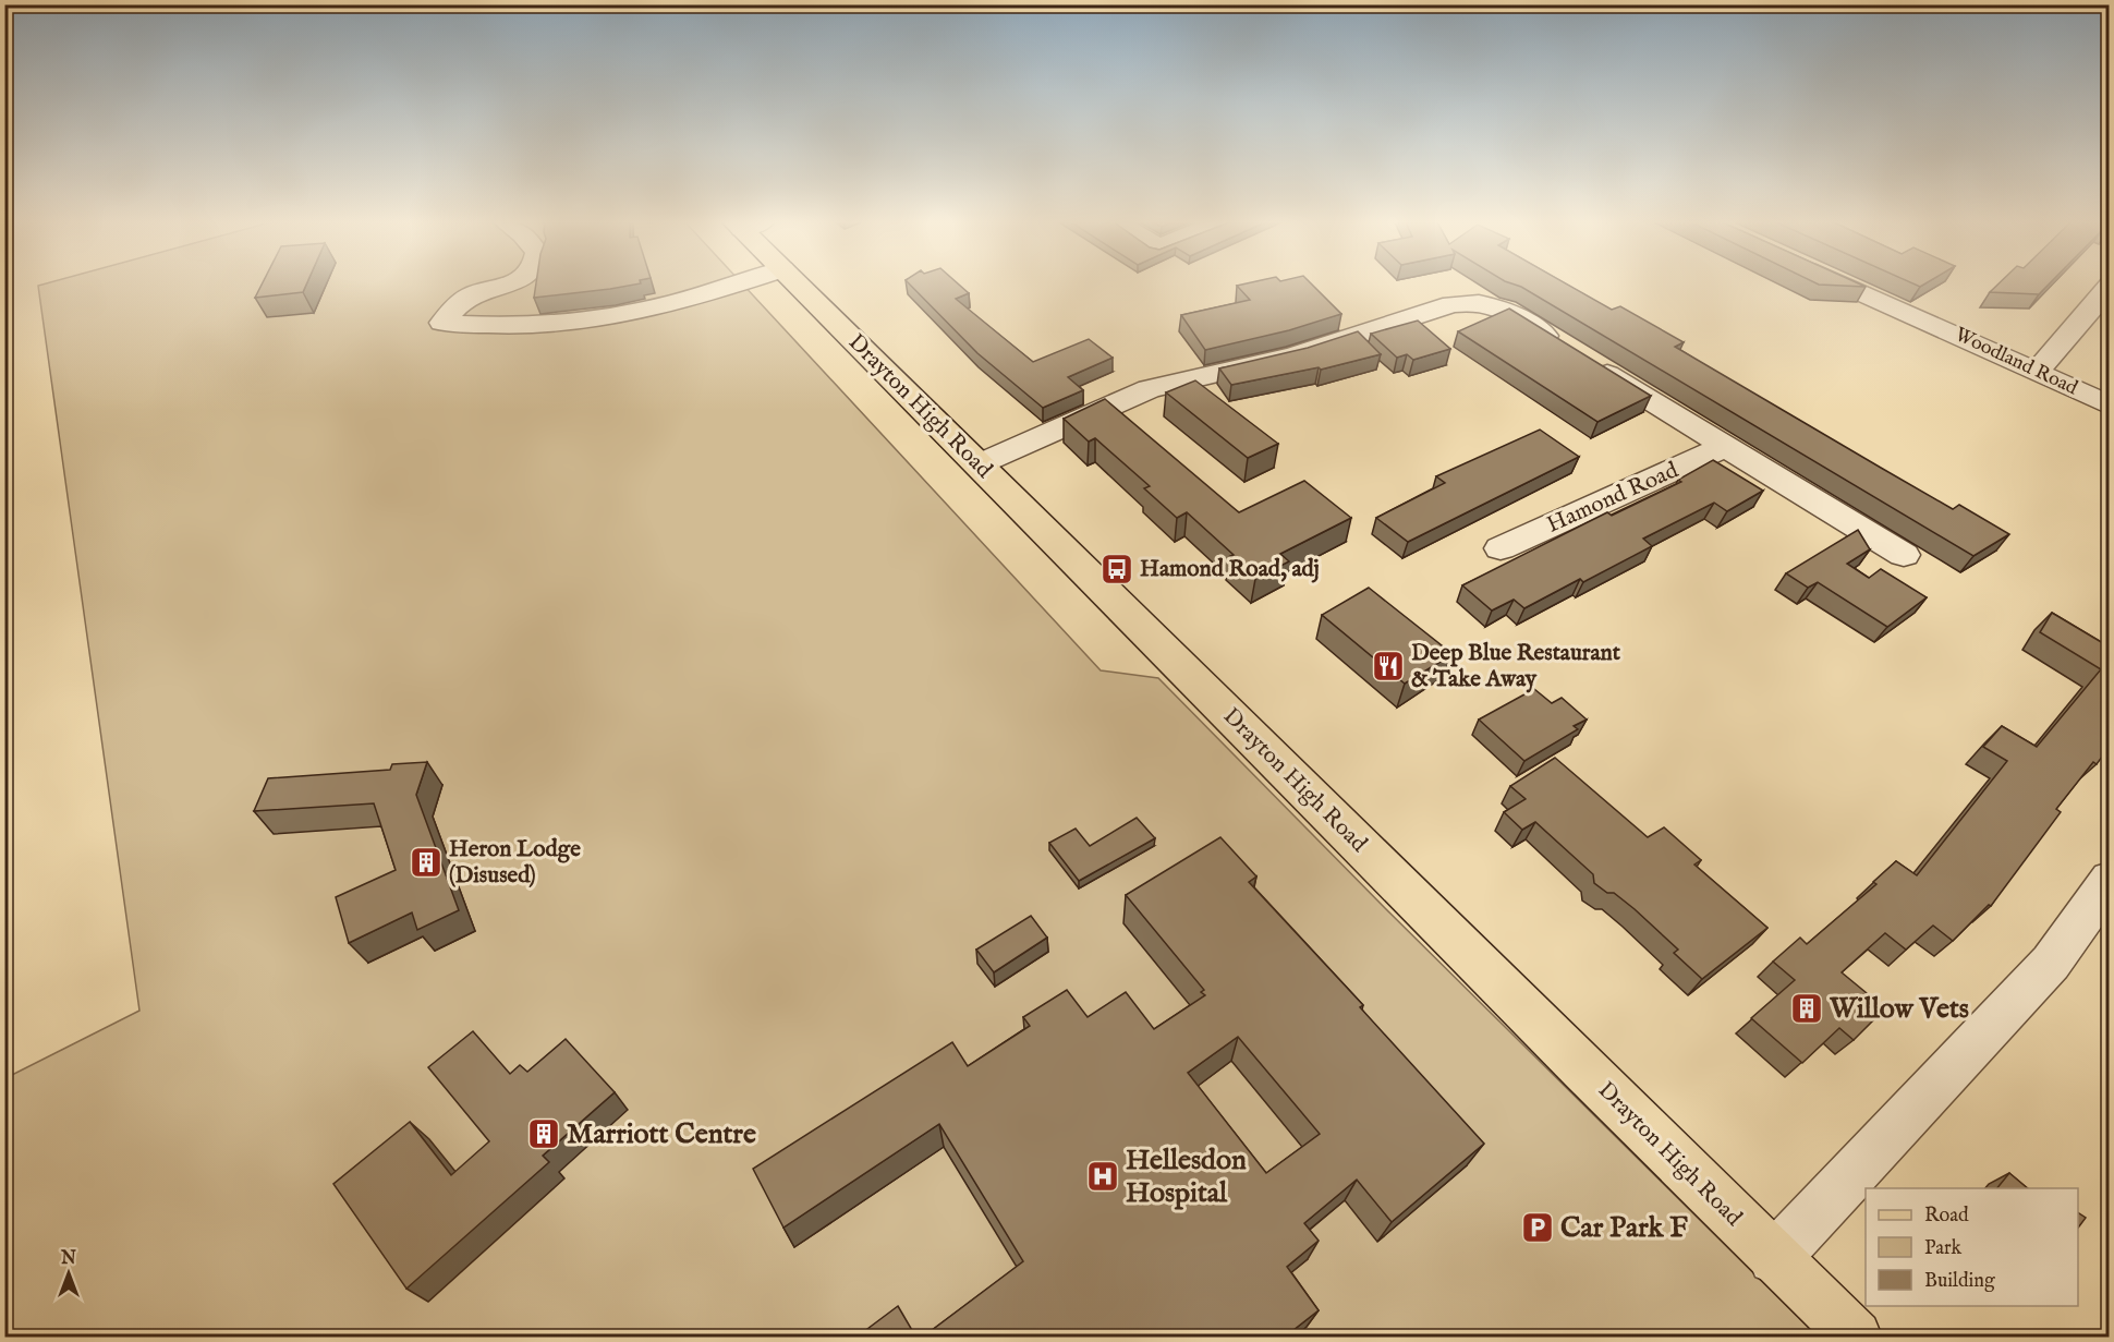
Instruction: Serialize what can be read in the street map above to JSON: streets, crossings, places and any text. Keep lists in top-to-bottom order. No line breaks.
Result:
{"streets":{"main road":["Drayton High Road"],"street":["Woodland Road","Hamond Road"]},"places":{"bus stop":["Hamond Road, adj"],"restaurant":["Deep Blue Restaurant & Take Away"],"building":["Heron Lodge (Disused)","Willow Vets","Marriott Centre"],"hospital":["Hellesdon Hospital"],"parking":["Car Park F"]},"legend":["Road","Park","Building"],"north":"top"}
